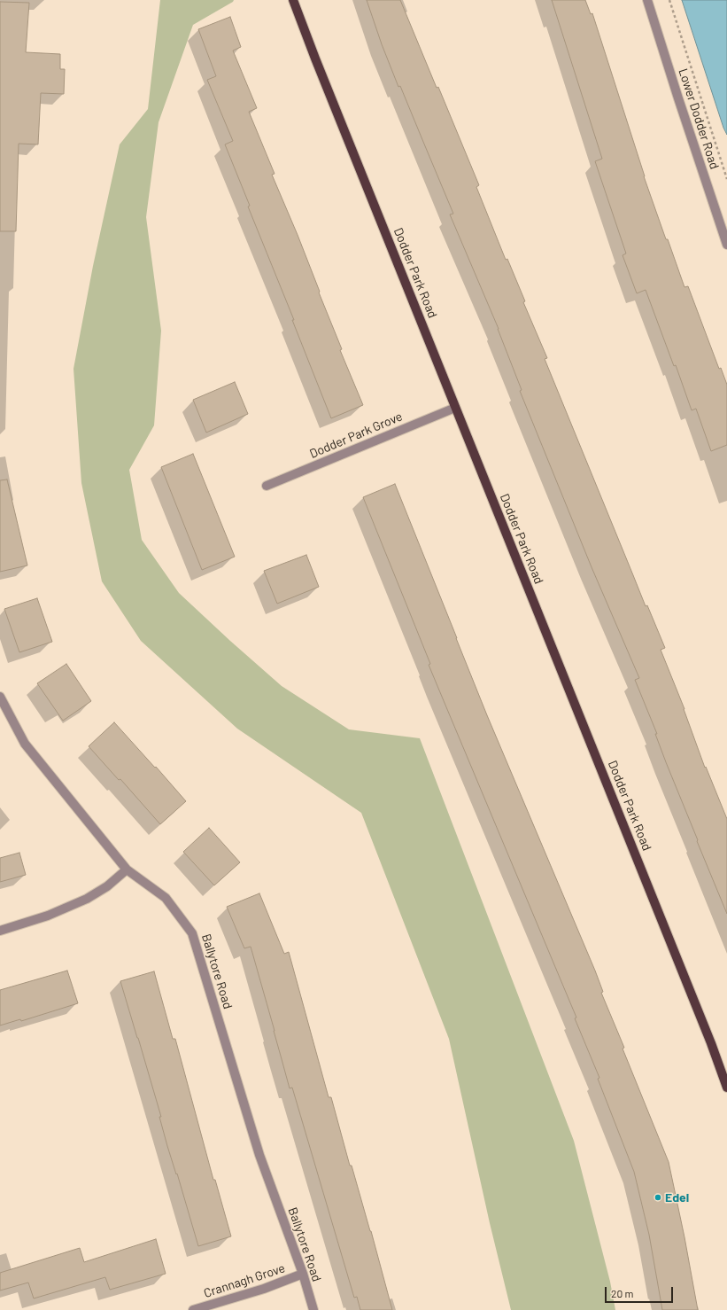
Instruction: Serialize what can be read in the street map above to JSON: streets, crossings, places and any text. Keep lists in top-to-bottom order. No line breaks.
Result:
{"streets":{"main road":["Dodder Park Road"],"street":["Lower Dodder Road","Dodder Park Grove","Ballytore Road","Crannagh Grove"]},"crossings":[["Dodder Park Road","Dodder Park Grove"],["Ballytore Road","Crannagh Grove"]],"places":["Edel"],"scale_bar":"20 m"}
